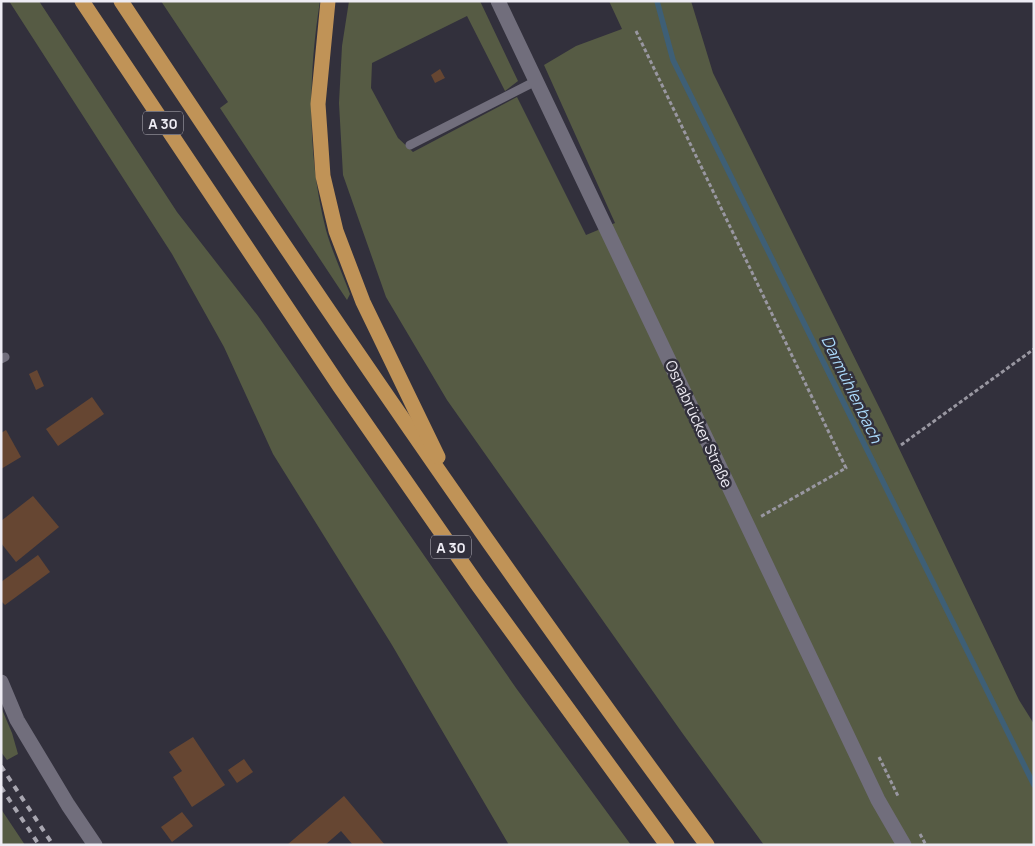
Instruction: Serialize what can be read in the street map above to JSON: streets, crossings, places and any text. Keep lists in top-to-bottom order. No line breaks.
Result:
{"streets":{"highway":["A 30"],"main road":["Osnabrücker Straße"]},"water":["Darmühlenbach"]}
